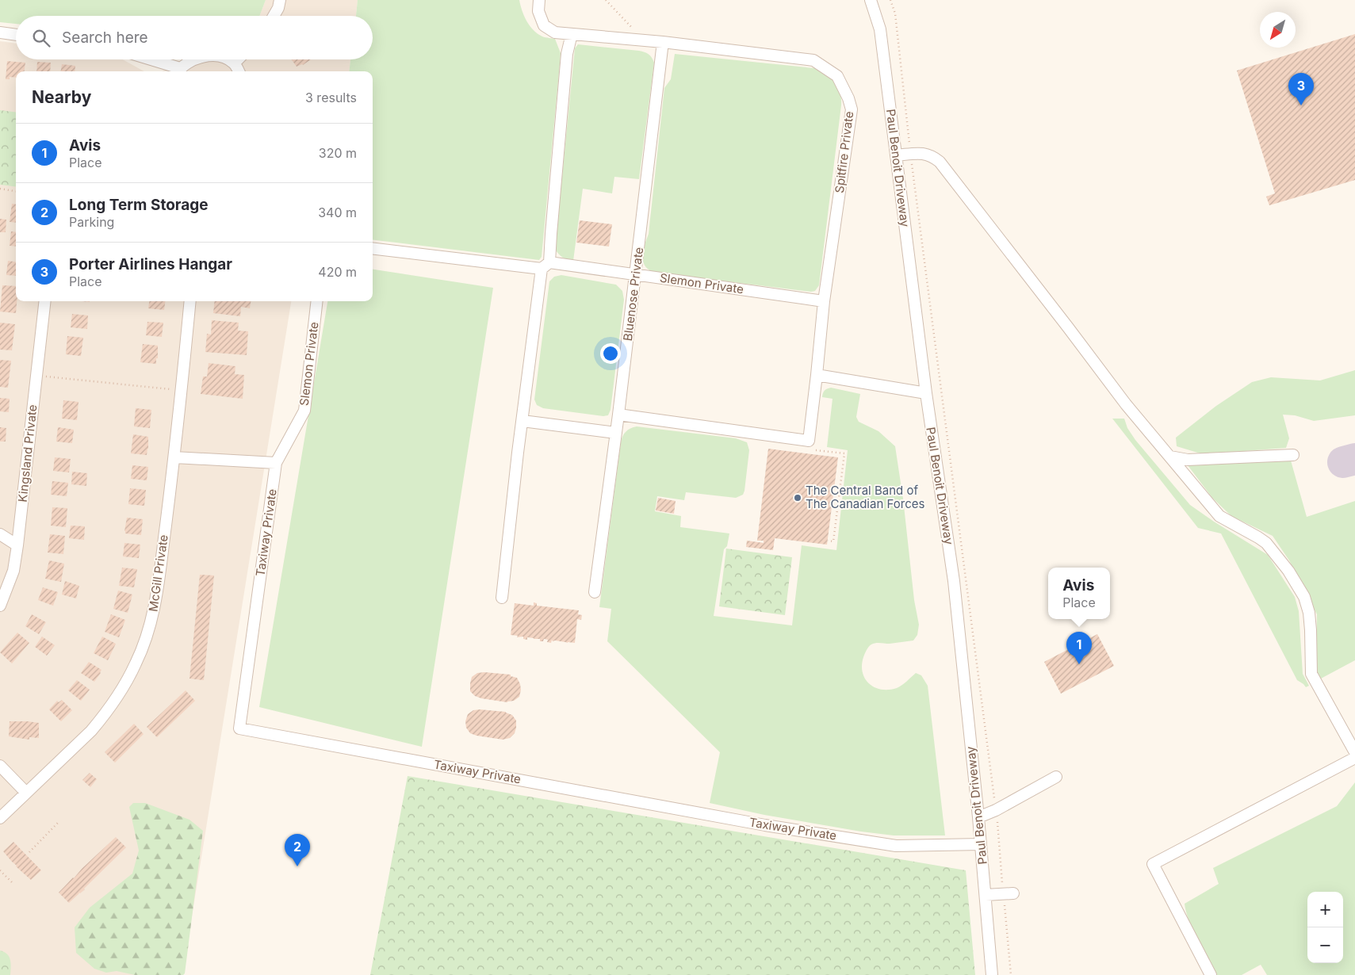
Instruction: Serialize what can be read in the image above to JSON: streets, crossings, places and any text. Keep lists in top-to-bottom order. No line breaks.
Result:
{"streets":{"street":["Spitfire Private","Paul Benoit Driveway","Slemon Private","Bluenose Private","Kingsland Private","Taxiway Private","McGill Private"]},"crossings":[["Spitfire Private","Slemon Private"],["Spitfire Private","Bluenose Private"],["Paul Benoit Driveway","Taxiway Private"],["Slemon Private","Bluenose Private"],["Slemon Private","Taxiway Private"]],"places":["The Central Band of The Canadian Forces"],"north":"bottom left","page":{"search":"Search here","heading":["Nearby","3 results"],"pins":["3","1","2"],"list":[{"mark":"1","name":"Avis","note":"Place","value":"320 m"},{"mark":"2","name":"Long Term Storage","note":"Parking","value":"340 m"},{"mark":"3","name":"Porter Airlines Hangar","note":"Place","value":"420 m"}],"popup":["Avis","Place"],"map_buttons":["+","−"]}}
